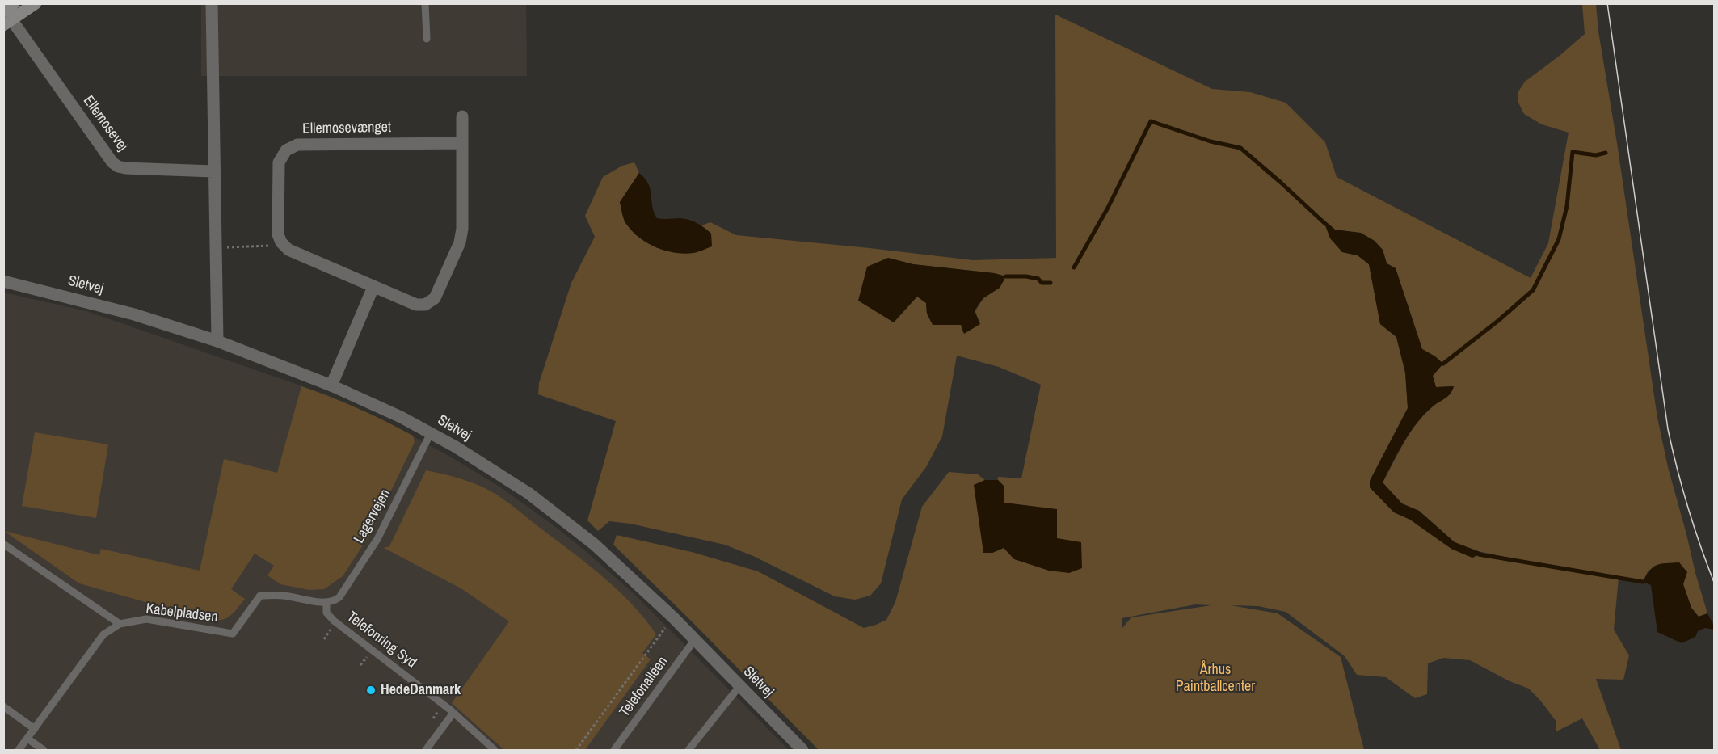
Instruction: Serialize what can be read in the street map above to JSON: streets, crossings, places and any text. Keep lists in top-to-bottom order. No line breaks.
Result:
{"streets":{"street":["Ellemosevej","Ellemosevænget","Sletvej"],"lane":["Lagervejen","Kabelpladsen","Telefonring Syd","Telefonalléen"]},"crossings":[["Sletvej","Lagervejen"],["Sletvej","Telefonalléen"],["Lagervejen","Kabelpladsen"],["Lagervejen","Telefonring Syd"],["Kabelpladsen","Telefonring Syd"]],"parks":["Århus Paintballcenter"],"places":["HedeDanmark"]}
